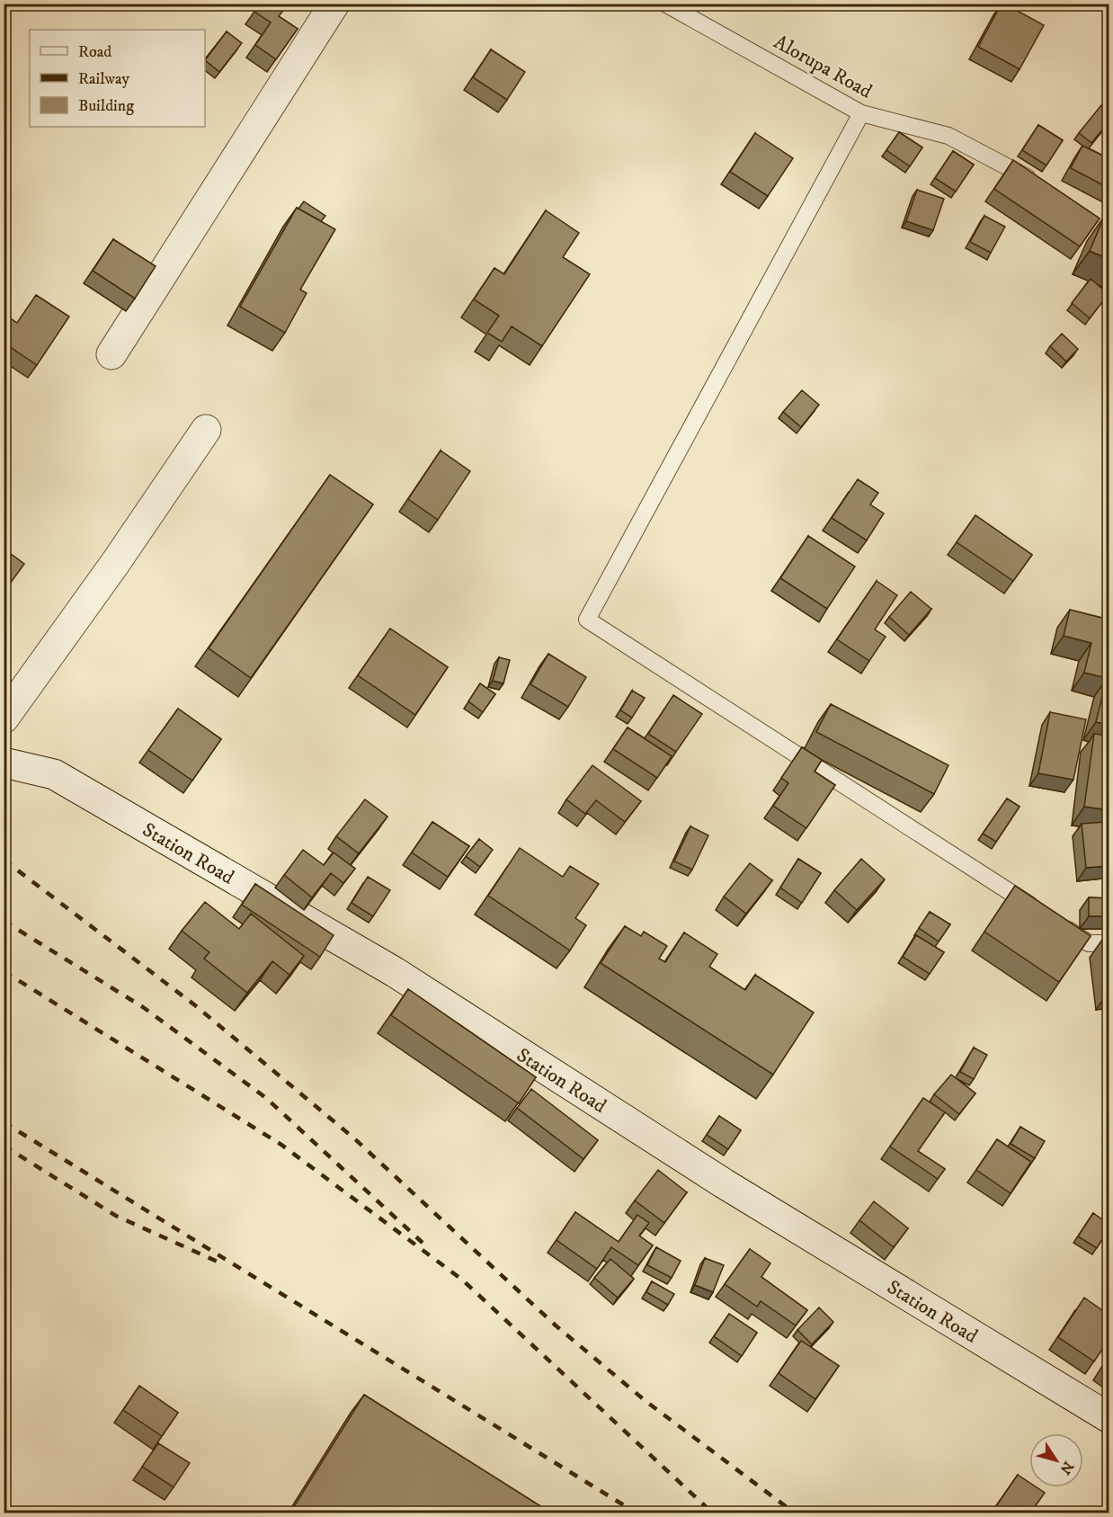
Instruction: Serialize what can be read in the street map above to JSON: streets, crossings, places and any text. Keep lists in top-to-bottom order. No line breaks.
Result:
{"streets":{"street":["Station Road"],"lane":["Alorupa Road"]},"legend":["Road","Railway","Building"],"north":"bottom right"}
